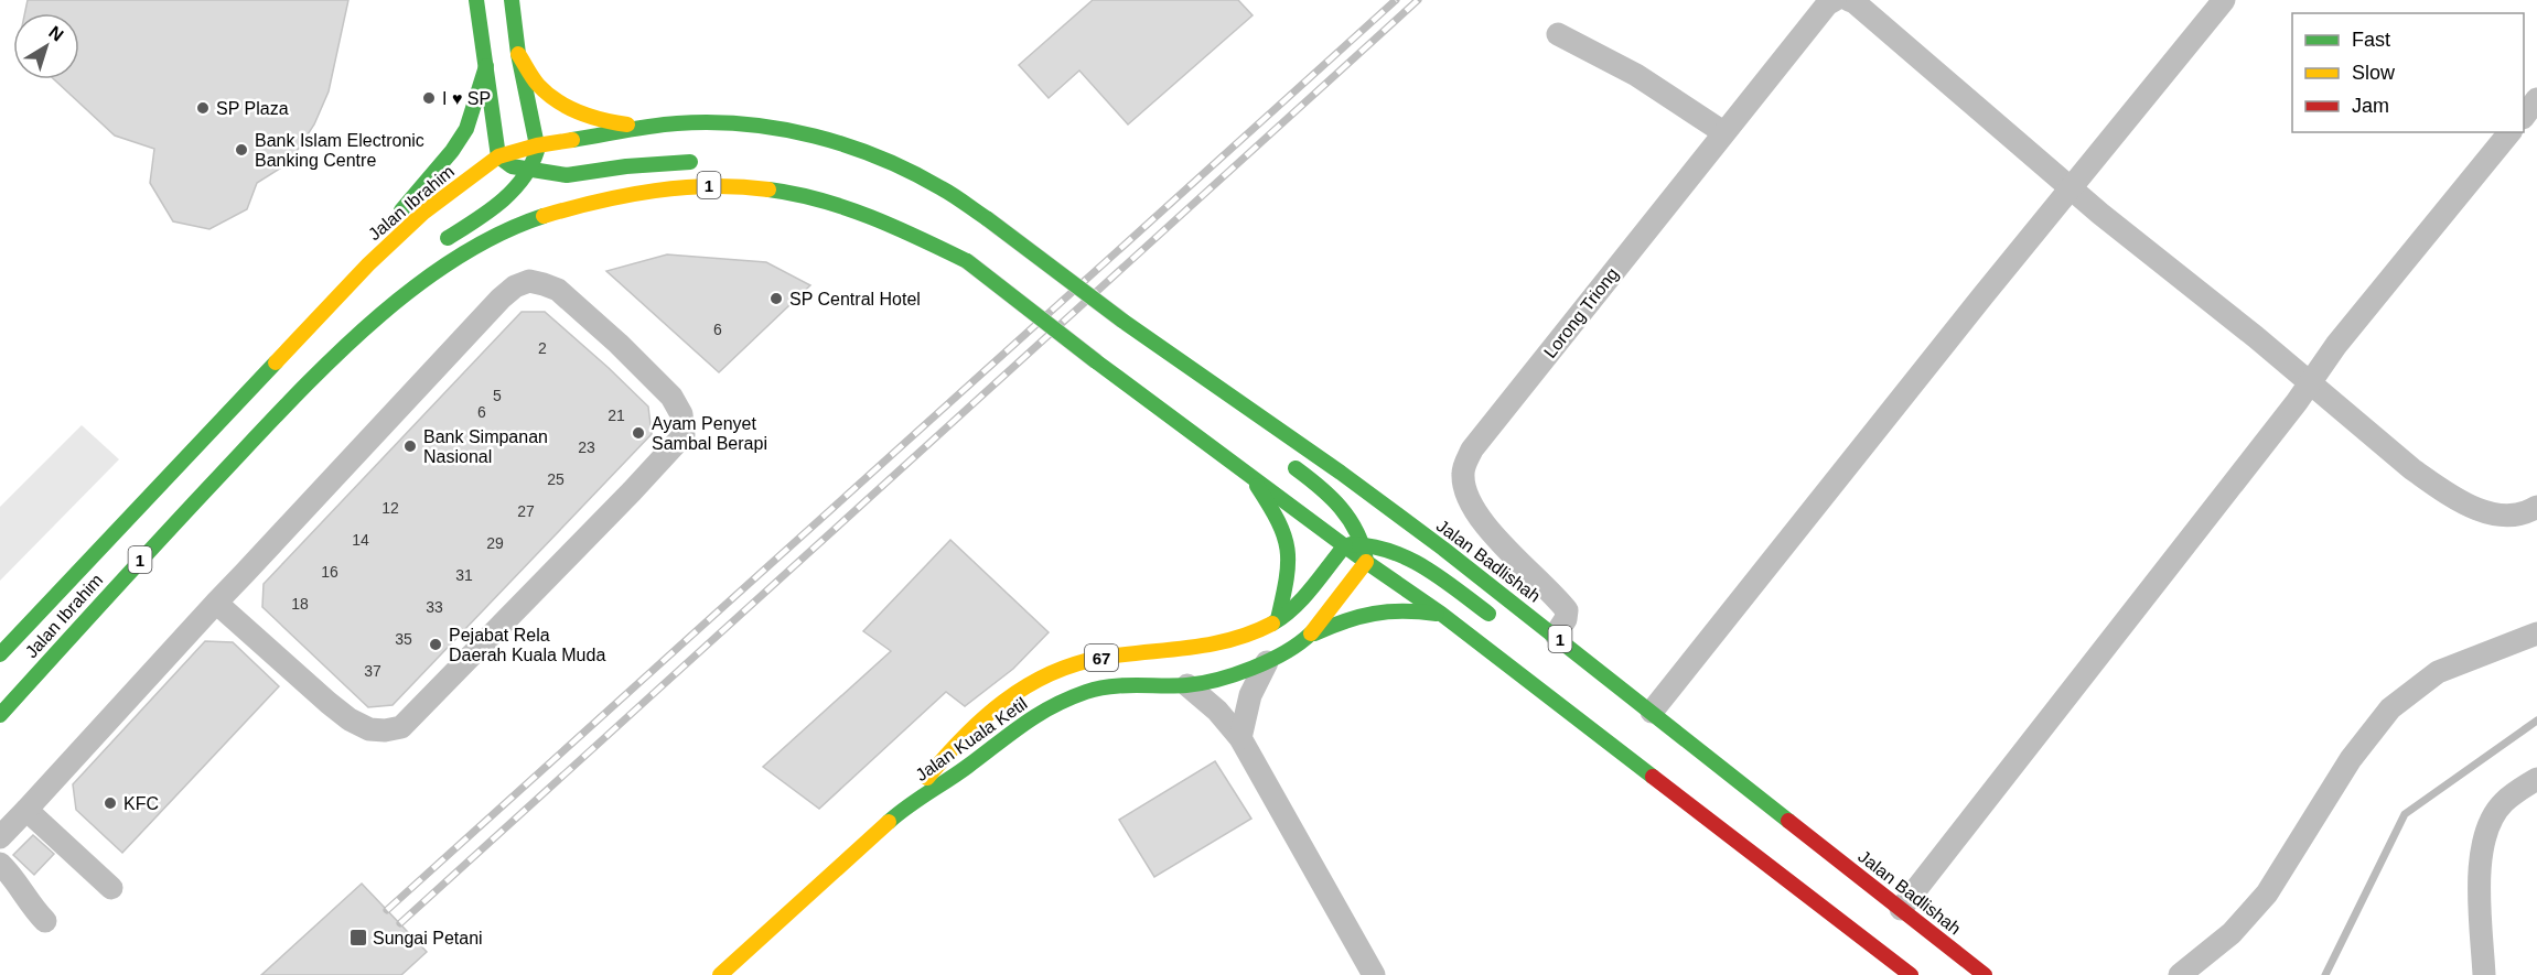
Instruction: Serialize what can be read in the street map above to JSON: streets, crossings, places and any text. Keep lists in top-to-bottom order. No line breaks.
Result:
{"streets":{"main road":["1","Jalan Ibrahim","Jalan Badlishah","67","Jalan Kuala Ketil"],"street":["Lorong Triong"]},"crossings":[["1","Jalan Ibrahim"],["1","Jalan Kuala Ketil"],["Jalan Ibrahim","Jalan Badlishah"],["Lorong Triong","Jalan Badlishah"]],"places":{"other":["I ♥ SP","SP Plaza","Bank Islam Electronic Banking Centre","SP Central Hotel","Ayam Penyet Sambal Berapi","Bank Simpanan Nasional","Pejabat Rela Daerah Kuala Muda","KFC"],"transit":["Sungai Petani"]},"house_numbers":["6","2","5","6","21","23","25","12","27","14","29","16","31","18","33","35","37"],"legend":["Fast","Slow","Jam"],"north":"top right"}
